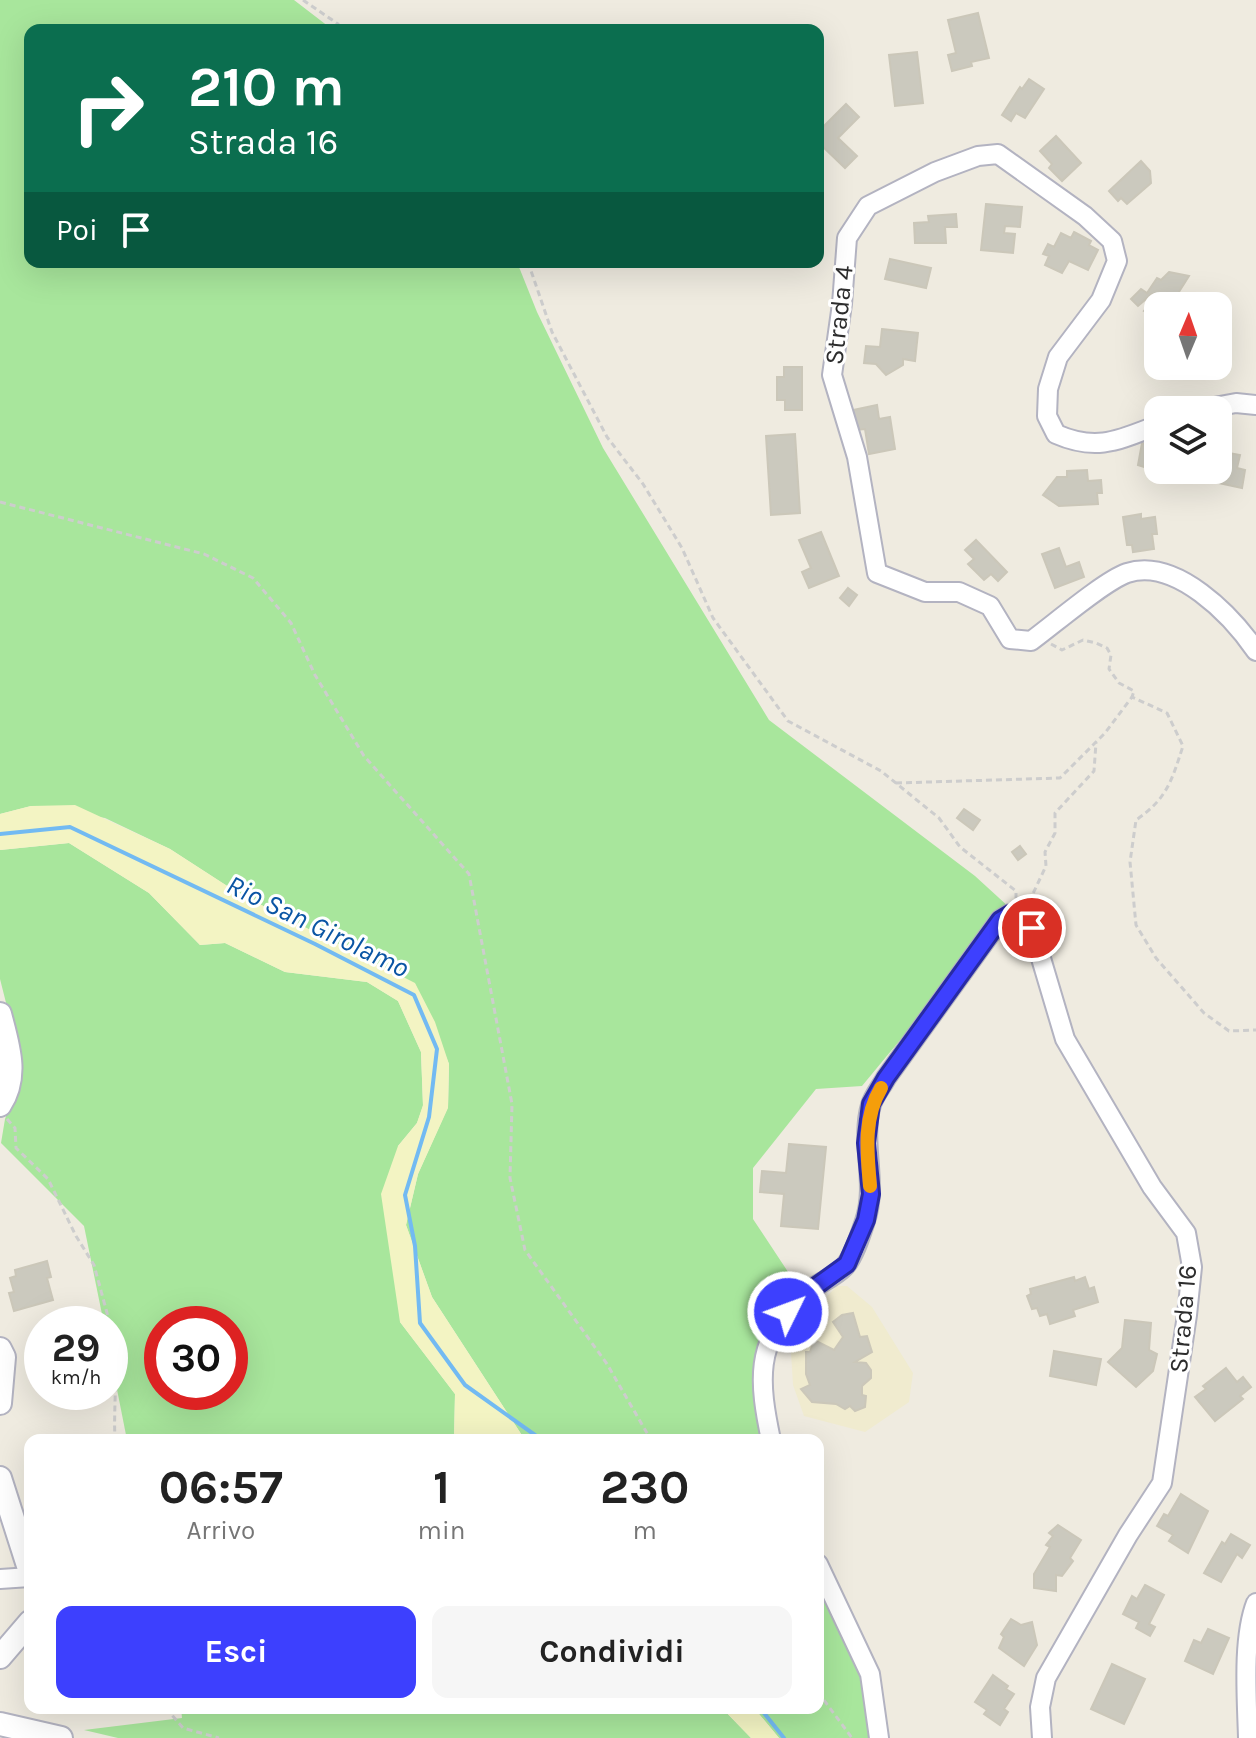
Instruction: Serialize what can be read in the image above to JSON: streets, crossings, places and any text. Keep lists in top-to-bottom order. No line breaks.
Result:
{"streets":{"street":["Strada 4","Strada 16"]},"water":["Rio San Girolamo"],"north":"top","page":{"turn":["210 m","Strada 16"],"then":"Poi","speed":"29 km/h","limit":"30","eta":["06:57","Arrivo","1","min","230","m"],"buttons":["Esci","Condividi"]}}
